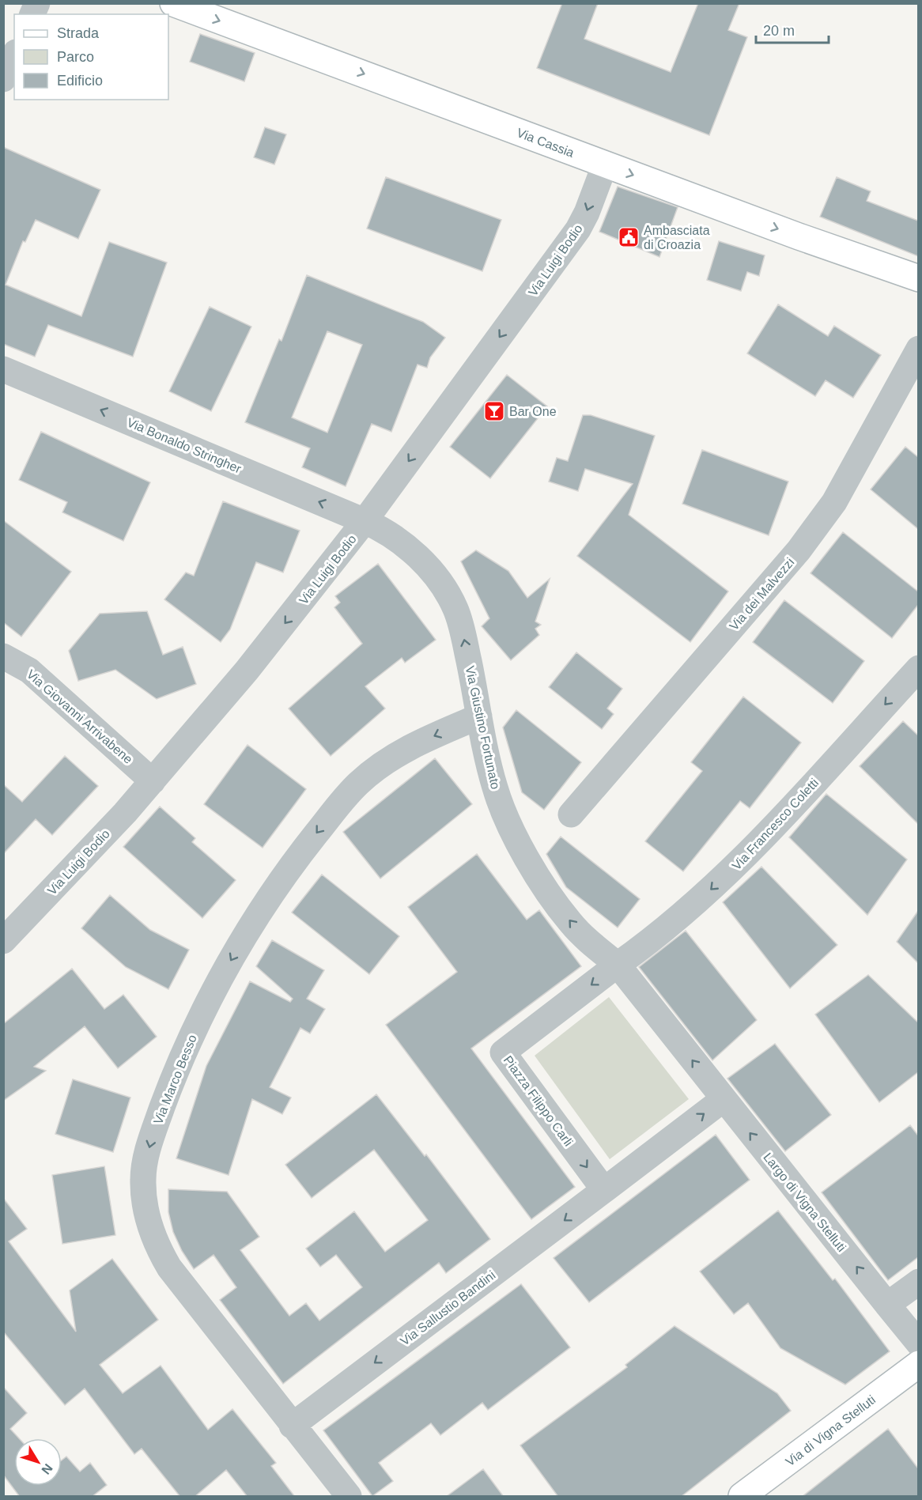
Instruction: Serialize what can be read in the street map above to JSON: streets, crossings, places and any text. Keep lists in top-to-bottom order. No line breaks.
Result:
{"streets":{"street":["Via Cassia","Via Luigi Bodio","Via Bonaldo Stringher","Via dei Malvezzi","Via Giovanni Arrivabene","Via Giustino Fortunato","Via Francesco Coletti","Via Marco Besso","Piazza Filippo Carli","Largo di Vigna Stelluti","Via Sallustio Bandini","Via di Vigna Stelluti"]},"crossings":[["Via Cassia","Via Luigi Bodio"],["Via Luigi Bodio","Via Bonaldo Stringher"],["Via Luigi Bodio","Via Giovanni Arrivabene"],["Via Luigi Bodio","Via Giustino Fortunato"],["Via Bonaldo Stringher","Via Giustino Fortunato"],["Via Giustino Fortunato","Via Francesco Coletti"],["Via Giustino Fortunato","Via Marco Besso"],["Via Giustino Fortunato","Piazza Filippo Carli"],["Via Francesco Coletti","Piazza Filippo Carli"],["Via Marco Besso","Via Sallustio Bandini"],["Piazza Filippo Carli","Via Sallustio Bandini"]],"one_way":["Via Cassia","Via Luigi Bodio","Via Bonaldo Stringher","Via Giustino Fortunato","Via Francesco Coletti","Via Marco Besso","Largo di Vigna Stelluti","Via Sallustio Bandini"],"places":{"public building":["Ambasciata di Croazia"],"bar":["Bar One"]},"legend":["Strada","Parco","Edificio"],"scale_bar":"20 m","north":"bottom right"}
